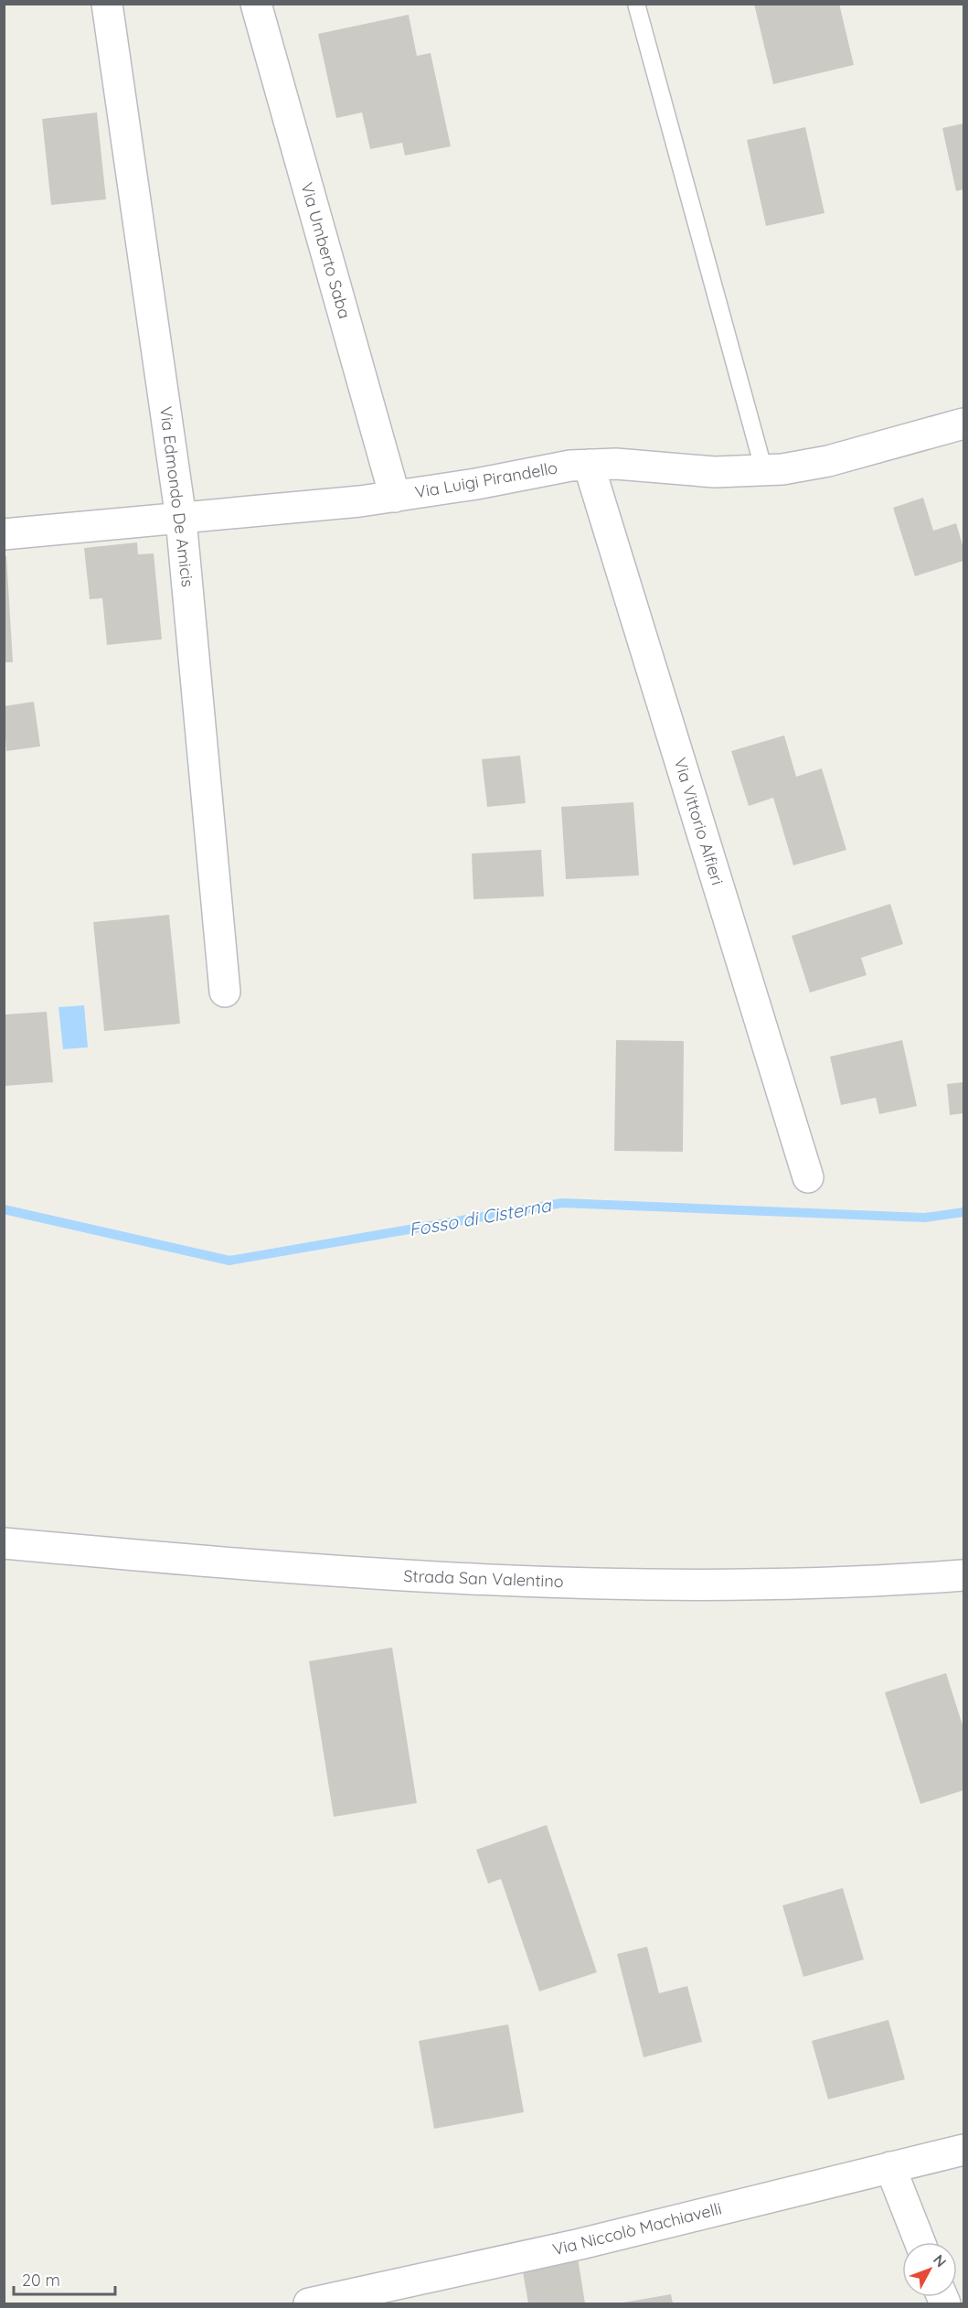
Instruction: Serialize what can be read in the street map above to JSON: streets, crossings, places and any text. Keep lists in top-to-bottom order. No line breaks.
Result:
{"streets":{"street":["Via Umberto Saba","Via Luigi Pirandello","Via Edmondo De Amicis","Via Vittorio Alfieri","Strada San Valentino","Via Niccolò Machiavelli"]},"crossings":[["Via Umberto Saba","Via Luigi Pirandello"],["Via Luigi Pirandello","Via Edmondo De Amicis"],["Via Luigi Pirandello","Via Vittorio Alfieri"]],"water":["Fosso di Cisterna"],"scale_bar":"20 m","north":"top right"}
